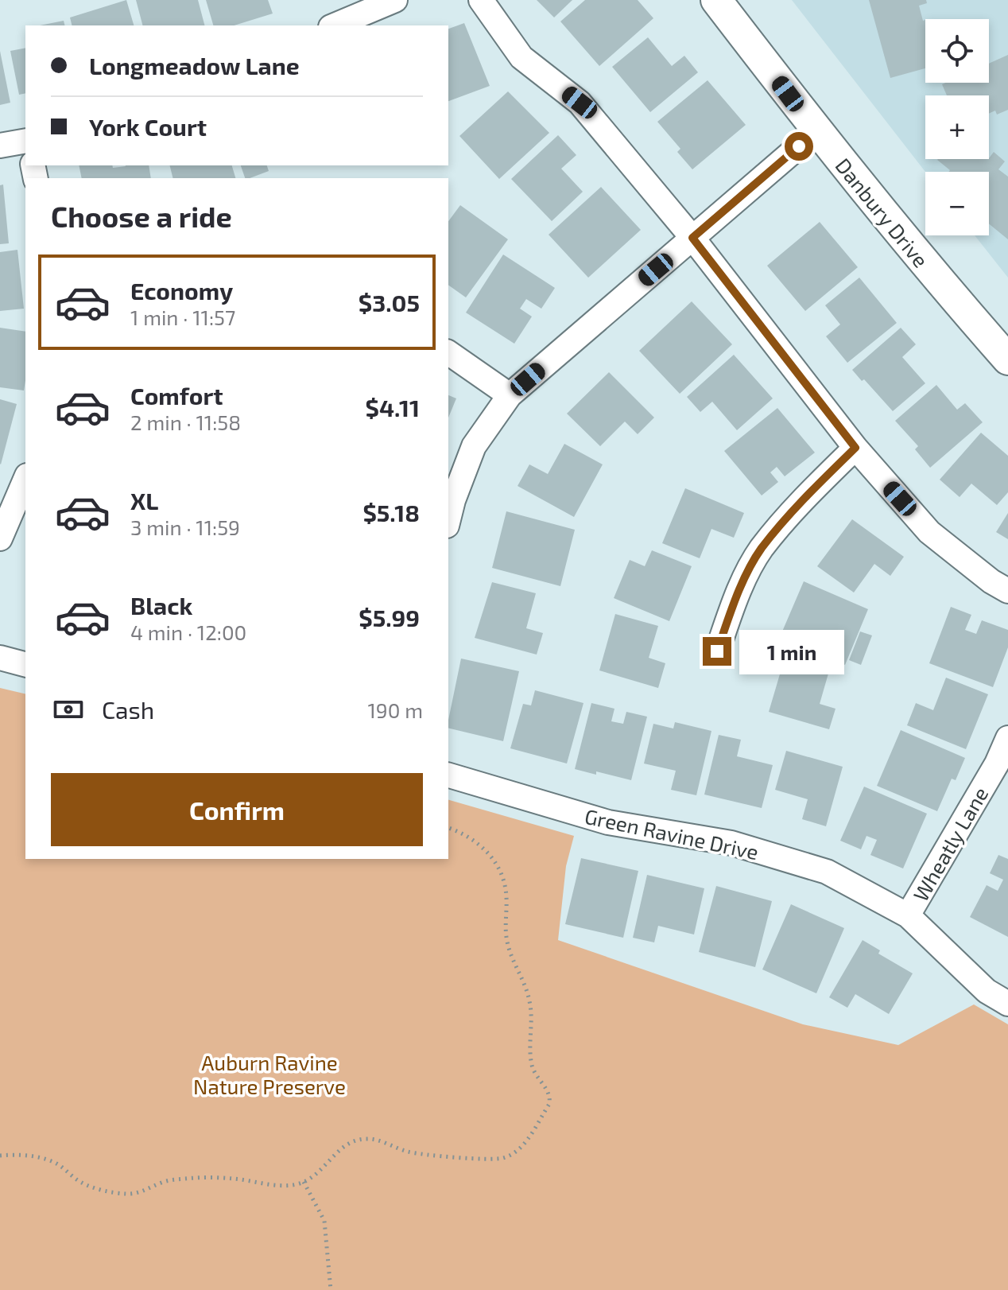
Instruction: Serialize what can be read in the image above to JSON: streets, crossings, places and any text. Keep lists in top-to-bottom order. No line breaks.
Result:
{"streets":{"street":["Danbury Drive","Green Ravine Drive","Wheatly Lane"]},"crossings":[["Green Ravine Drive","Wheatly Lane"]],"parks":["Auburn Ravine Nature Preserve"],"page":{"map_buttons":["+","−"],"banner":["Longmeadow Lane","York Court"],"heading":"Choose a ride","list":[{"name":"Economy","note":"1 min · 11:57","value":"$3.05"},{"name":"Comfort","note":"2 min · 11:58","value":"$4.11"},{"name":"XL","note":"3 min · 11:59","value":"$5.18"},{"name":"Black","note":"4 min · 12:00","value":"$5.99"}],"bubble":"1 min","pay":["Cash","190 m"],"buttons":"Confirm"}}
